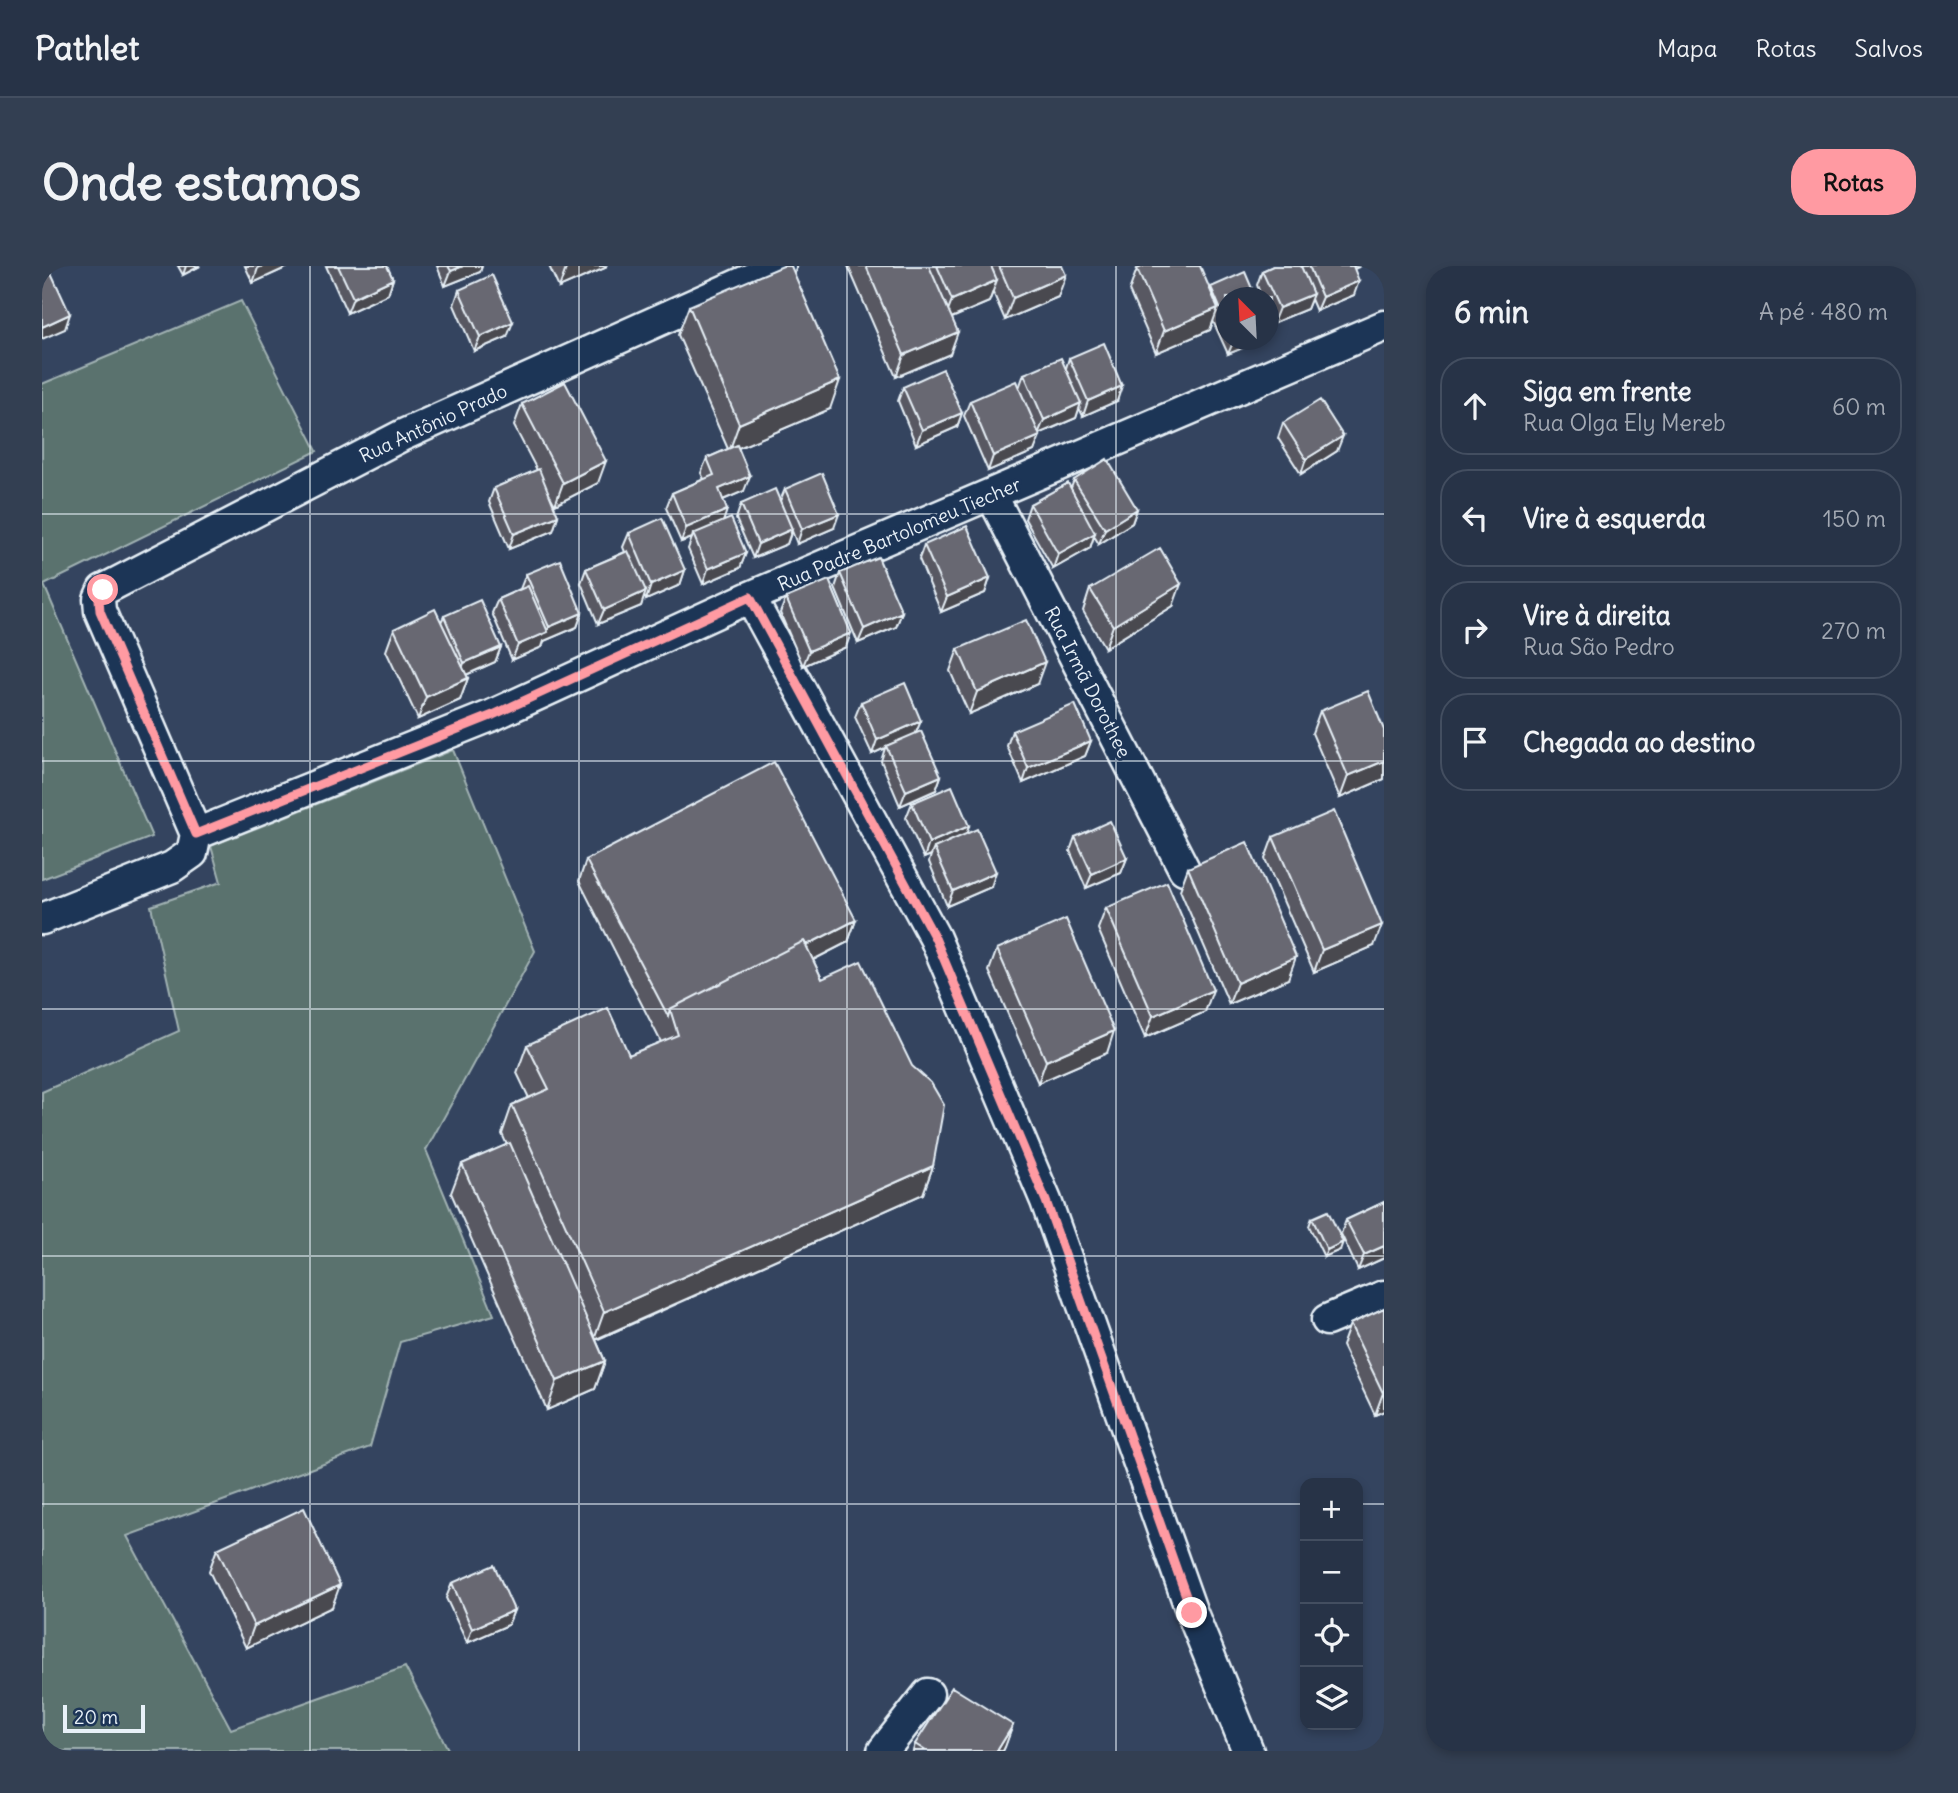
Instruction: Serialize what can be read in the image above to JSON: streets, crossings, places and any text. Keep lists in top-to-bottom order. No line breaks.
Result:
{"streets":{"street":["Rua Antônio Prado","Rua Padre Bartolomeu Tiecher","Rua Irmã Dorothee"]},"crossings":[["Rua Antônio Prado","Rua Padre Bartolomeu Tiecher"],["Rua Padre Bartolomeu Tiecher","Rua Irmã Dorothee"]],"scale_bar":"20 m","north":"top left","page":{"header":"Pathlet","nav":["Mapa","Rotas","Salvos"],"buttons":"Rotas","title":"Onde estamos","heading":["6 min","A pé · 480 m"],"list":[["Siga em frente","Rua Olga Ely Mereb","60 m"],["Vire à esquerda","150 m"],["Vire à direita","Rua São Pedro","270 m"],"Chegada ao destino"],"map_buttons":["+","−"],"scale":"20 m"}}
